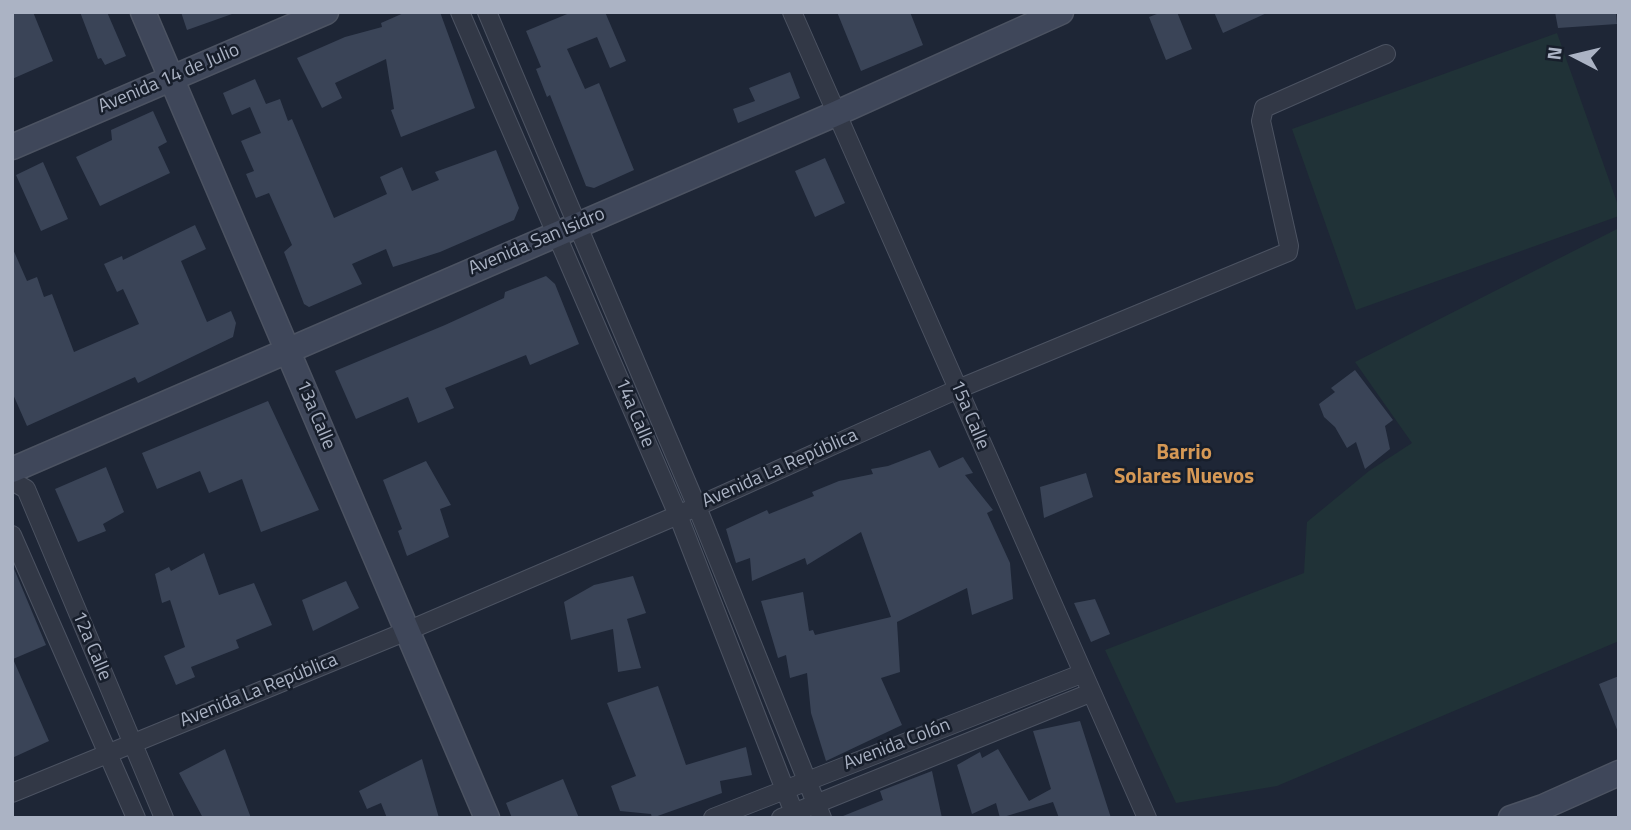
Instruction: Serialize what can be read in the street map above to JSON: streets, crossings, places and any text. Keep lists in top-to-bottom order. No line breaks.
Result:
{"streets":{"street":["Avenida 14 de Julio","Avenida San Isidro","14a Calle","13a Calle","15a Calle","Avenida La República","12a Calle","Avenida Colón"]},"crossings":[["Avenida 14 de Julio","13a Calle"],["Avenida San Isidro","14a Calle"],["Avenida San Isidro","13a Calle"],["Avenida San Isidro","15a Calle"],["14a Calle","Avenida La República"],["14a Calle","Avenida Colón"],["13a Calle","Avenida La República"],["15a Calle","Avenida La República"],["15a Calle","Avenida Colón"],["Avenida La República","12a Calle"]],"districts":["Barrio Solares Nuevos"],"north":"left"}
